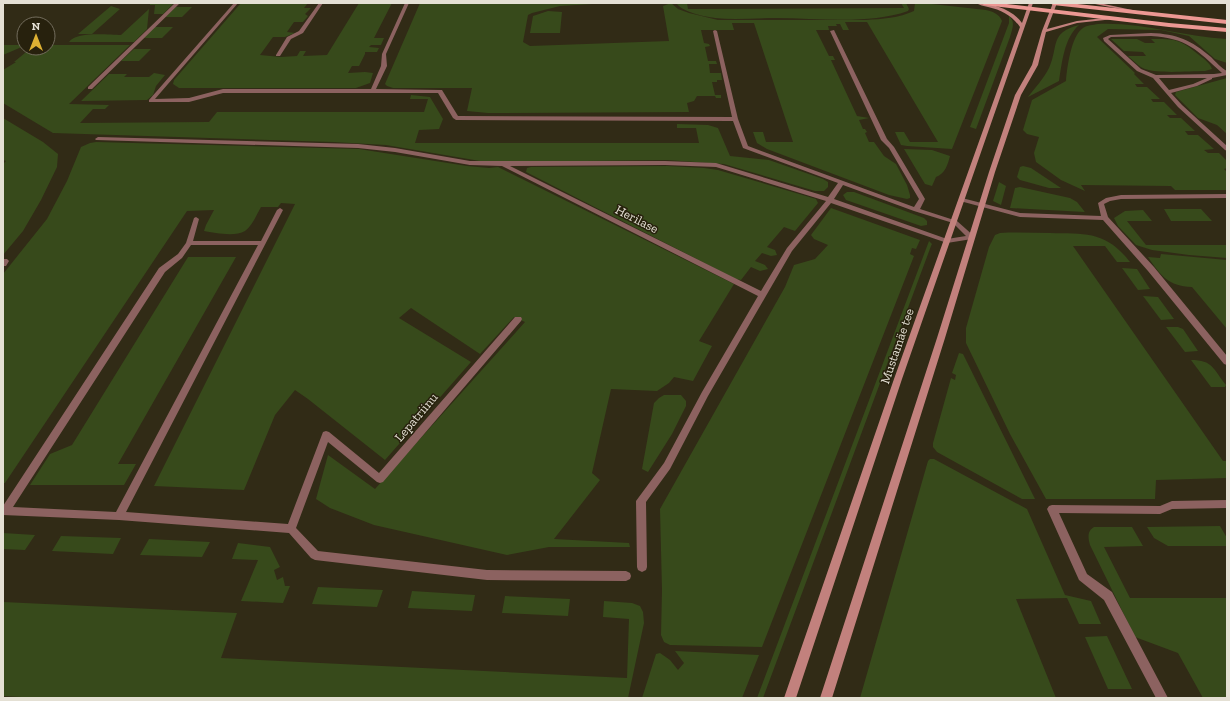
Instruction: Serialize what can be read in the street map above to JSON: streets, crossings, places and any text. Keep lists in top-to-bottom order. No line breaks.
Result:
{"streets":{"main road":["Mustamäe tee"],"street":["Herilase","Lepatriinu"]},"north":"top"}
